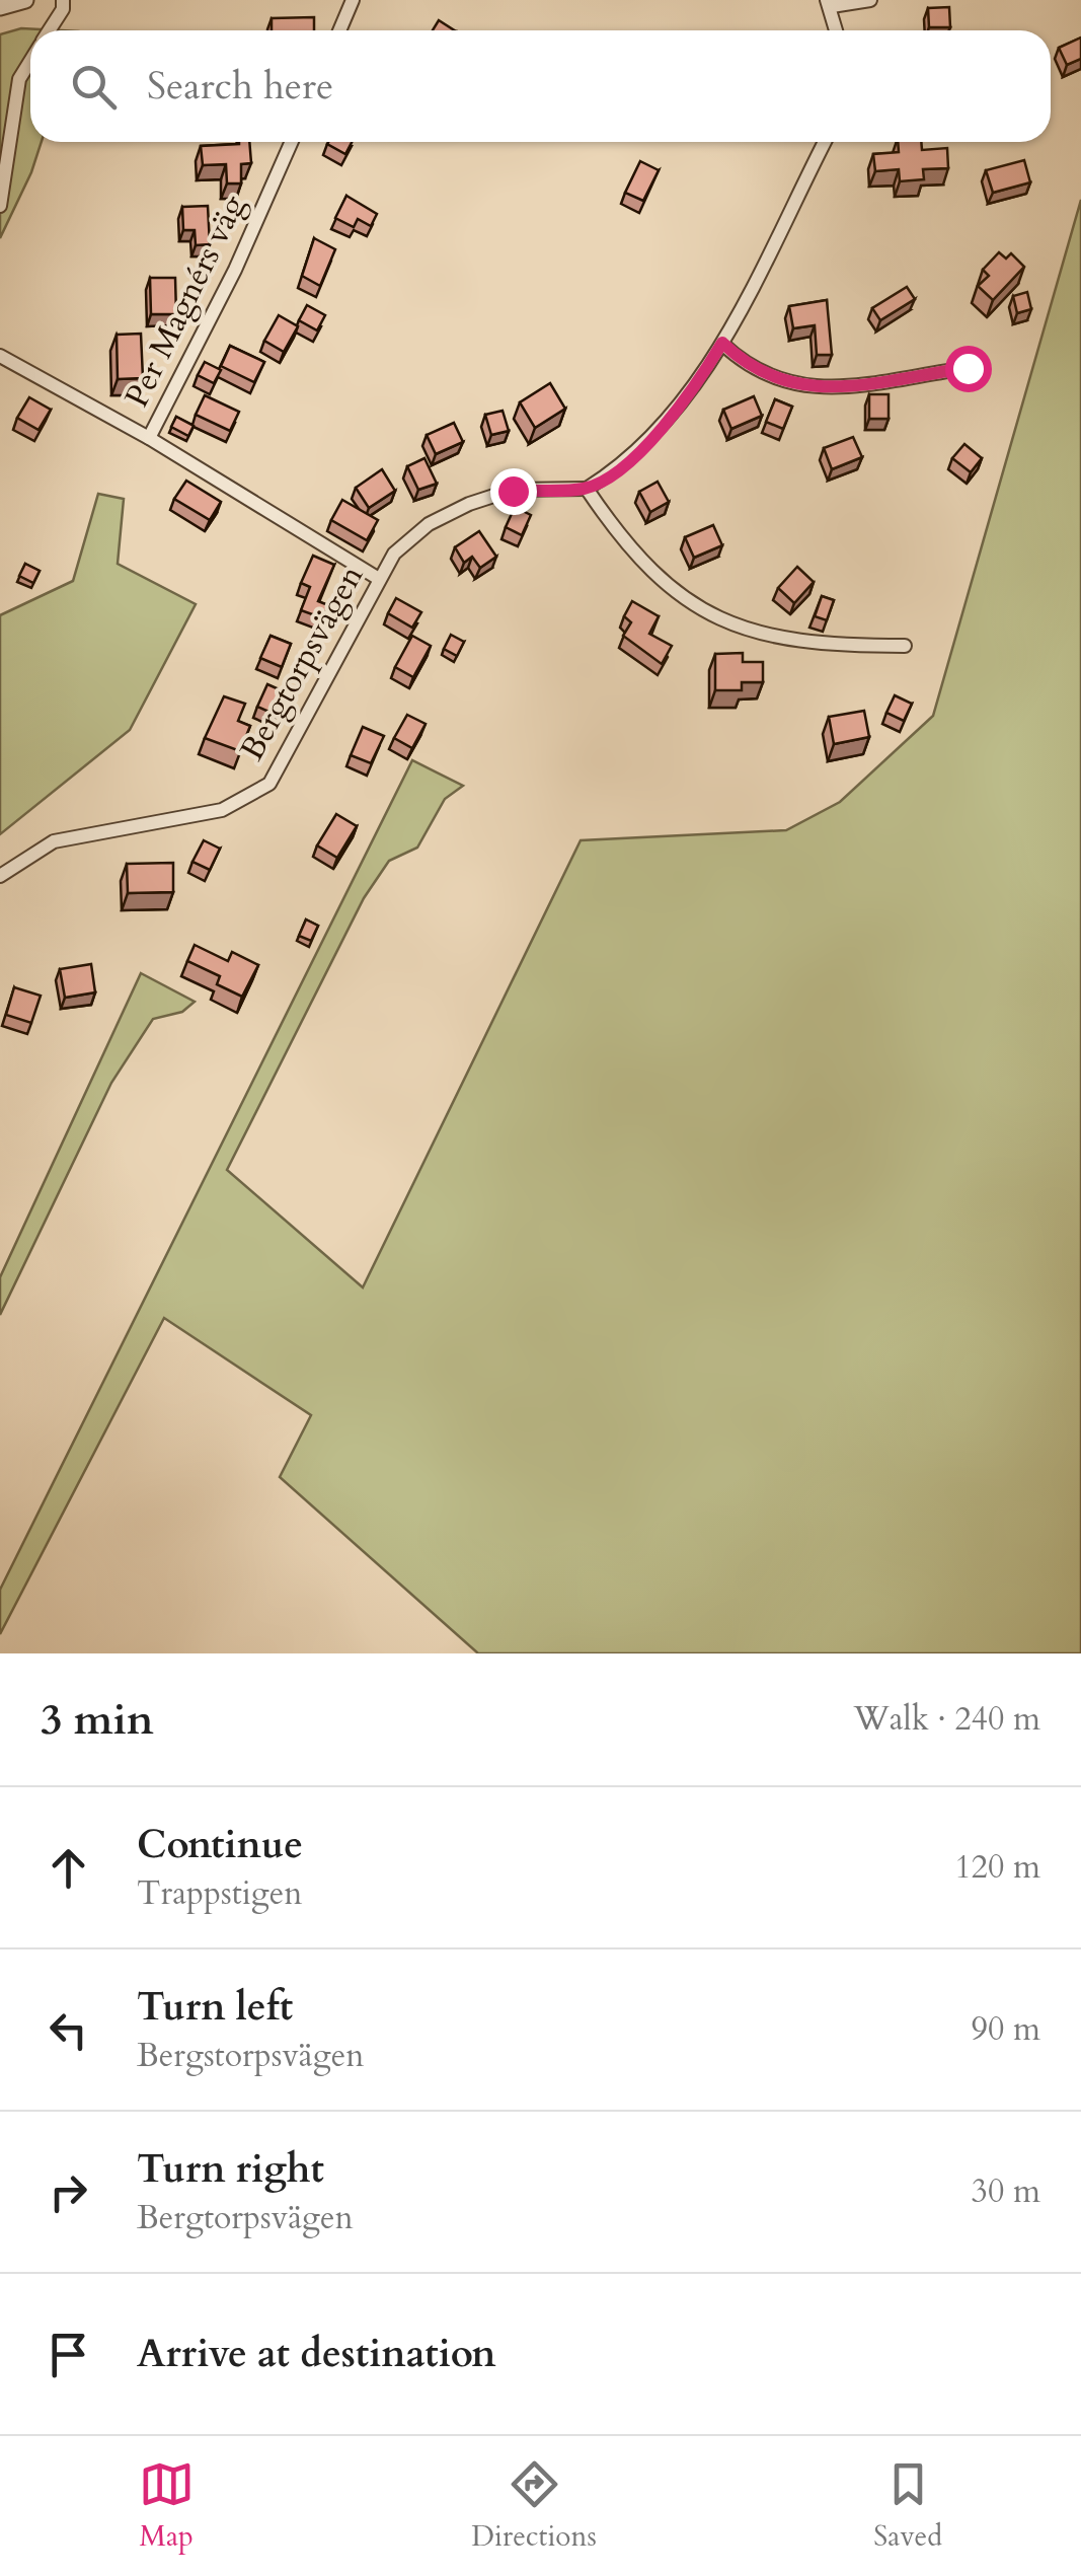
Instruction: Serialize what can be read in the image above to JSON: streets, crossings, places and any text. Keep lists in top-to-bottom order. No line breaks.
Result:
{"streets":{"street":["Per Magnérs väg","Bergtorpsvägen"]},"crossings":[["Per Magnérs väg","Bergtorpsvägen"]],"page":{"search":"Search here","heading":["3 min","Walk · 240 m"],"list":[["Continue","Trappstigen","120 m"],["Turn left","Bergstorpsvägen","90 m"],["Turn right","Bergtorpsvägen","30 m"],"Arrive at destination"],"nav":["Map","Directions","Saved"]}}
